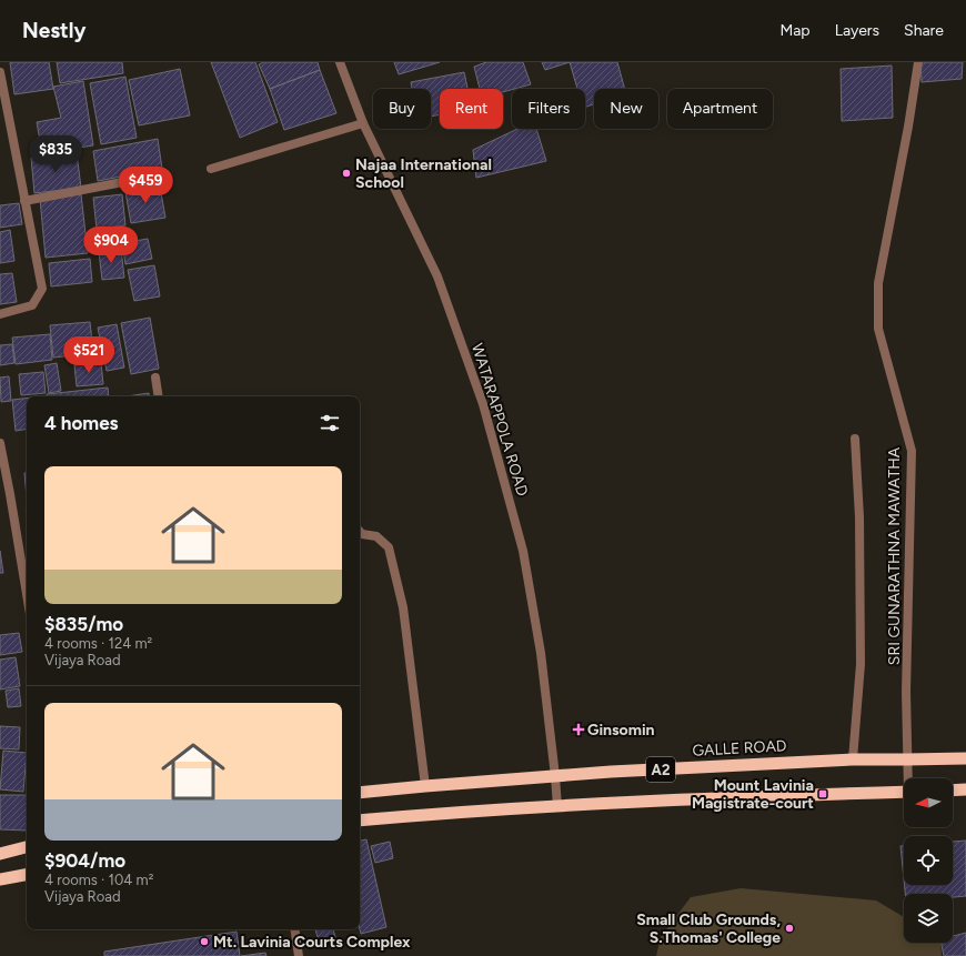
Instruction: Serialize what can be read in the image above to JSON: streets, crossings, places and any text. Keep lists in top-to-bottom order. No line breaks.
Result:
{"streets":{"highway":["GALLE ROAD","A2"],"street":["WATARAPPOLA ROAD","SRI GUNARATHNA MAWATHA"]},"crossings":[["WATARAPPOLA ROAD","GALLE ROAD"],["WATARAPPOLA ROAD","A2"],["SRI GUNARATHNA MAWATHA","GALLE ROAD"]],"places":{"other":["Najaa International School","Small Club Grounds, S.Thomas' College","Mt. Lavinia Courts Complex"],"health":["Ginsomin"],"transit":["Mount Lavinia Magistrate-court"]},"north":"left","page":{"header":"Nestly","nav":["Map","Layers","Share"],"chip":["Buy","Rent","Filters","New","Apartment"],"price":["$835","$459","$904","$521"],"heading":"4 homes","list":[{"name":"$835/mo","note":"4 rooms · 124 m² · Vijaya Road"},{"name":"$904/mo","note":"4 rooms · 104 m² · Vijaya Road"}]}}
